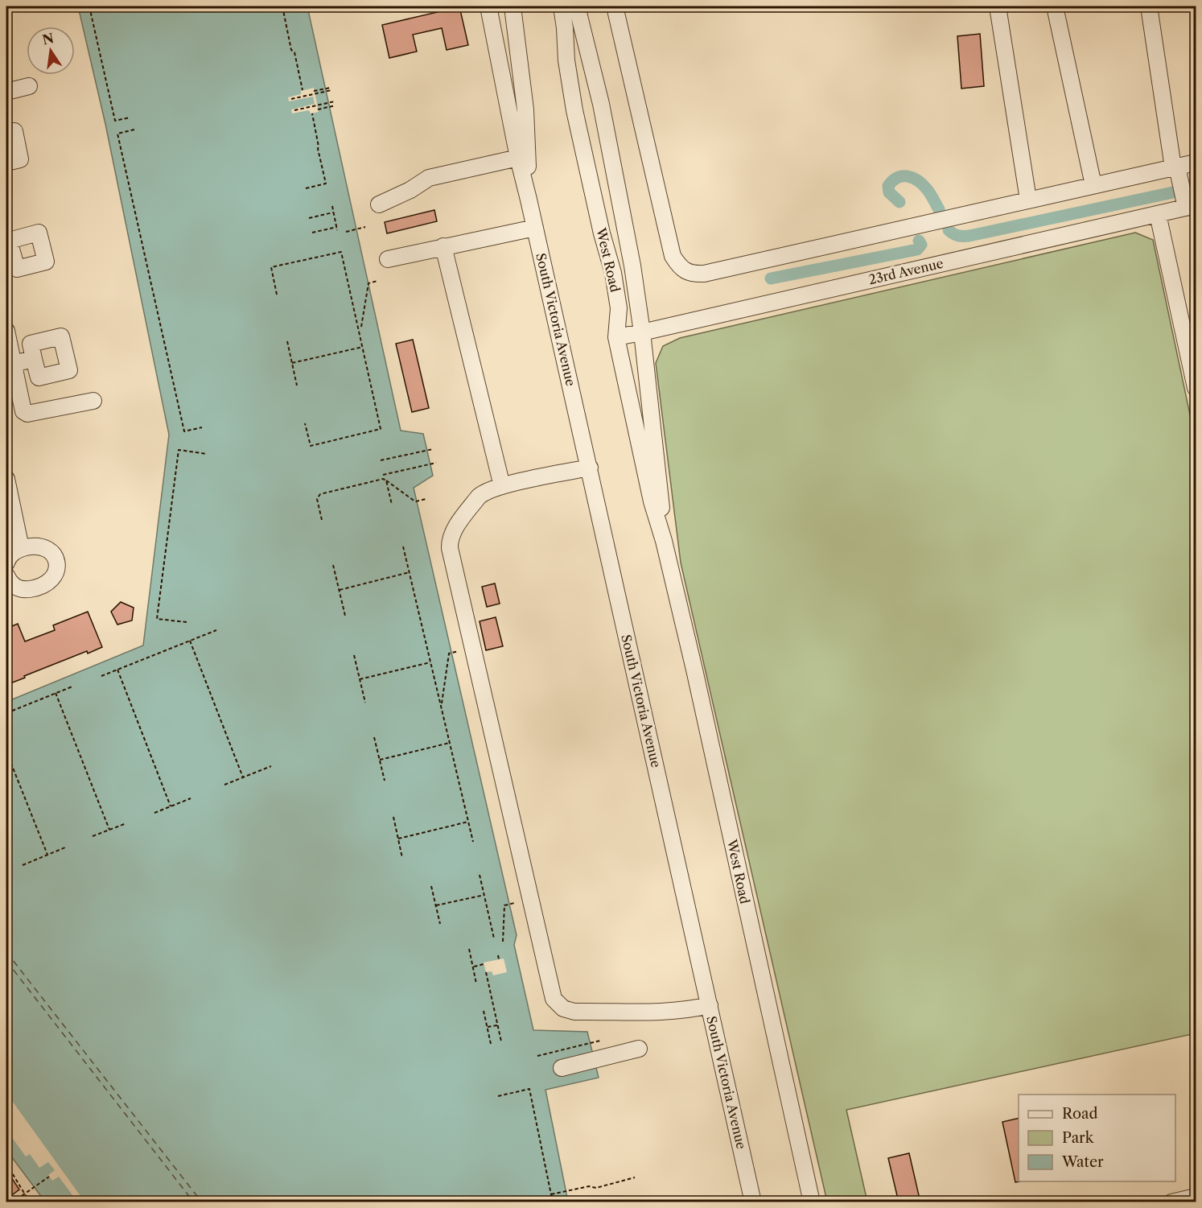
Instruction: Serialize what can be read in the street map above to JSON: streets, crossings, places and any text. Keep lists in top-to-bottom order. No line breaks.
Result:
{"streets":{"street":["West Road","23rd Avenue","South Victoria Avenue"]},"crossings":[["West Road","23rd Avenue"]],"legend":["Road","Park","Water"],"north":"top"}
